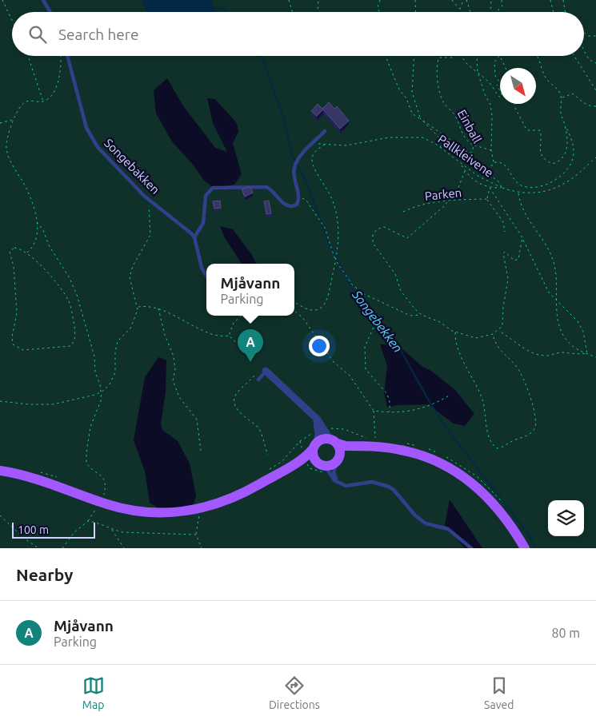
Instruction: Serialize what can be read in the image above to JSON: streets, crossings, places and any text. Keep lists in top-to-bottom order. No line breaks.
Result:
{"streets":{"lane":["Songebakken"],"path":["Einball","Pallkleivene","Parken"]},"water":["Songebekken"],"scale_bar":"100 m","north":"bottom right","page":{"search":"Search here","popup":["Mjåvann","Parking"],"pins":"A","scale":"100 m","heading":"Nearby","list":[{"mark":"A","name":"Mjåvann","note":"Parking","value":"80 m"}],"nav":["Map","Directions","Saved"]}}
